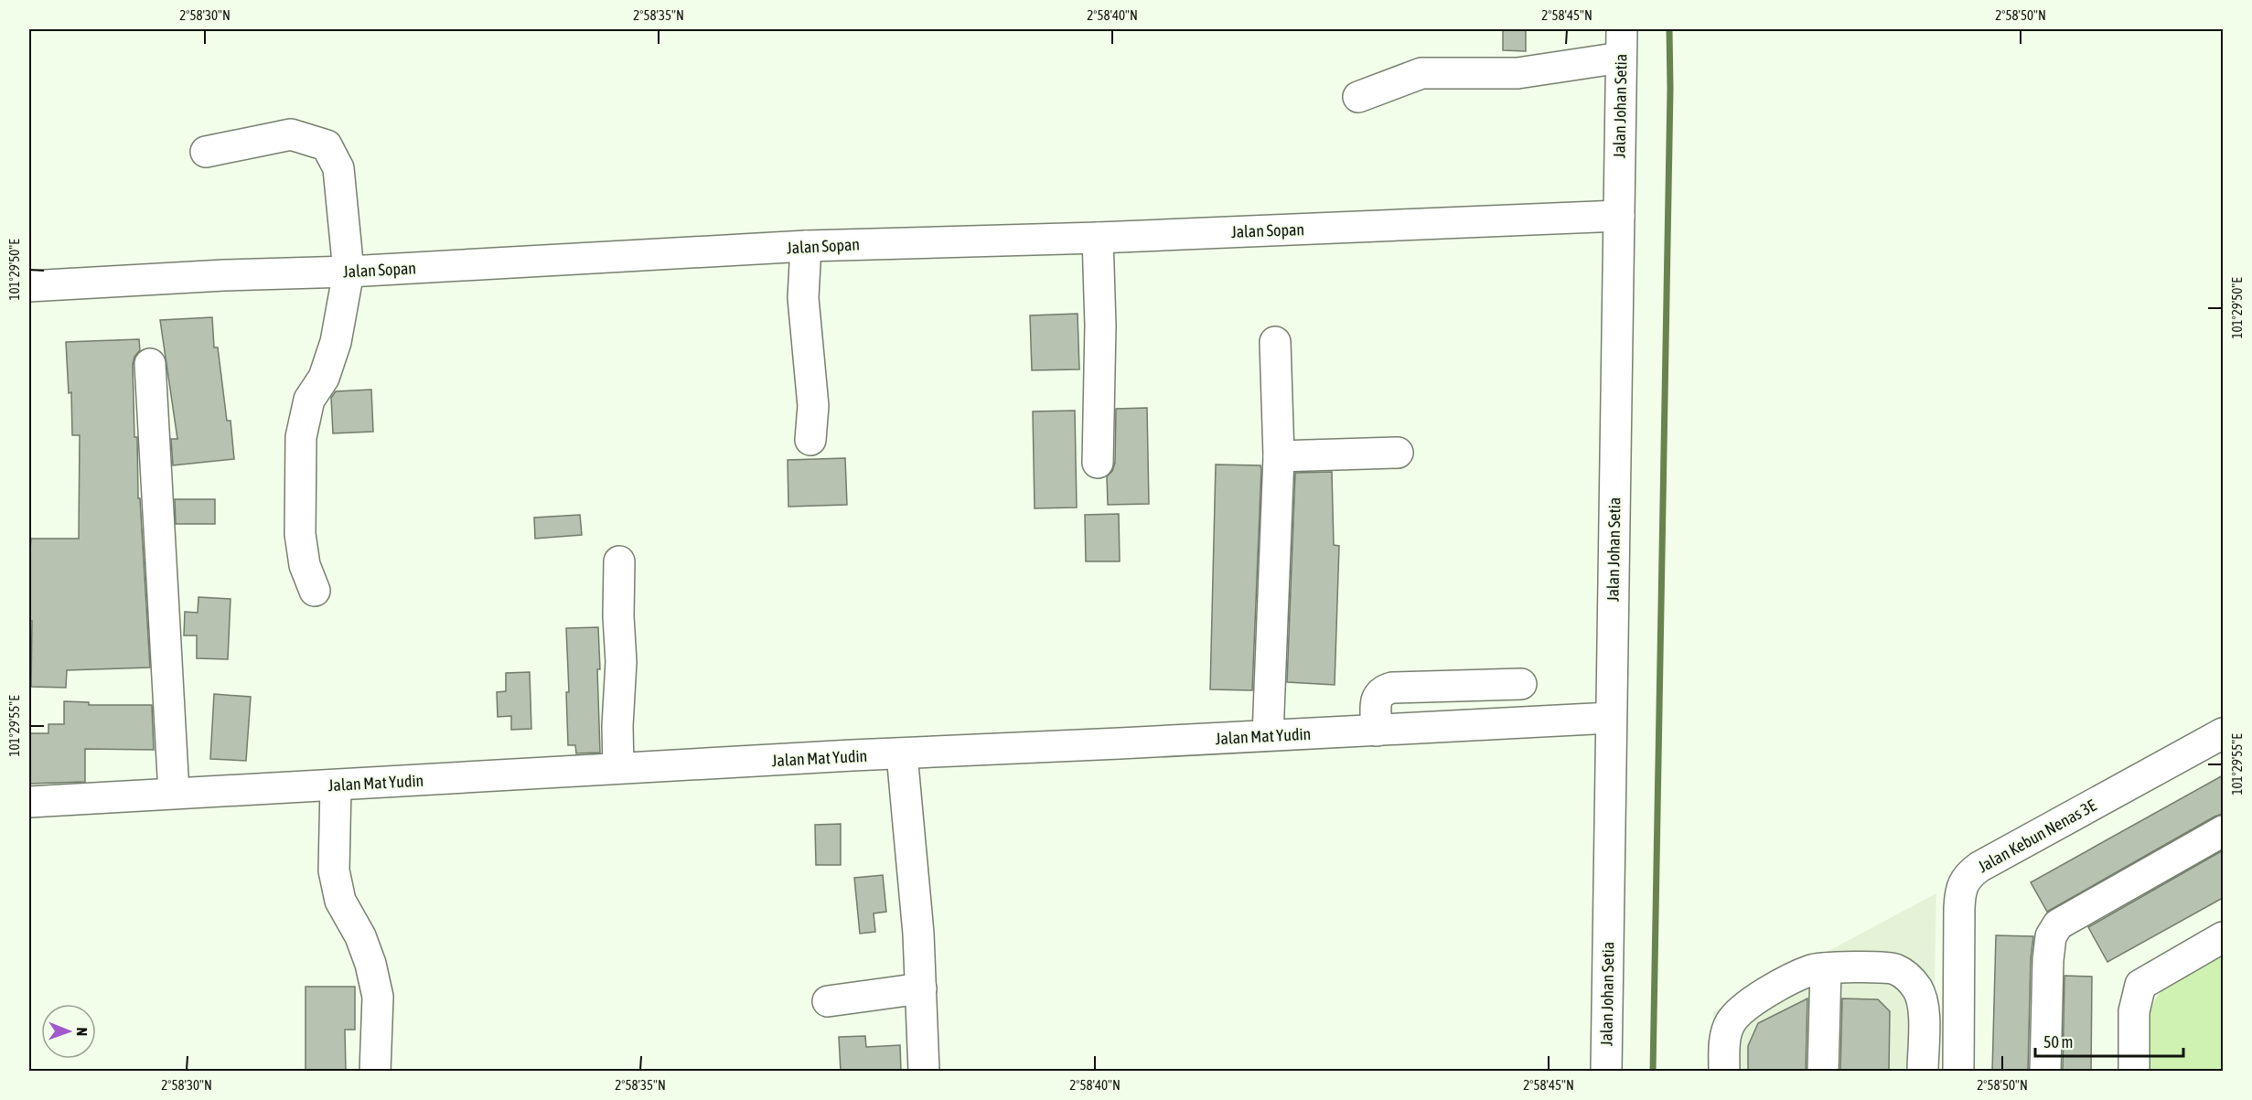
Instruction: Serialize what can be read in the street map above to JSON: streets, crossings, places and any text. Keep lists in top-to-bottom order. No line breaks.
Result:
{"streets":{"street":["Jalan Johan Setia","Jalan Sopan","Jalan Mat Yudin","Jalan Kebun Nenas 3E"]},"crossings":[["Jalan Johan Setia","Jalan Sopan"],["Jalan Johan Setia","Jalan Mat Yudin"]],"scale_bar":"50 m","north":"right","coordinates":["2°58'30\"N","2°58'35\"N","2°58'40\"N","2°58'45\"N","2°58'50\"N","101°29'50\"E","101°29'55\"E"]}
